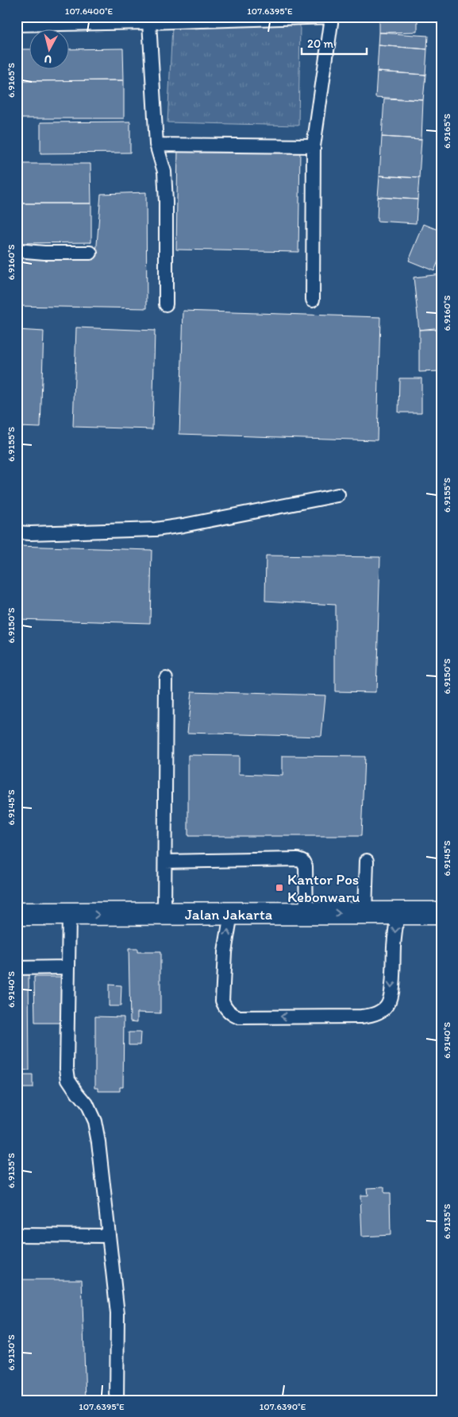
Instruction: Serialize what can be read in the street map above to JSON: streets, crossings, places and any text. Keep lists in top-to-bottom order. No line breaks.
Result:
{"streets":{"main road":["Jalan Jakarta"]},"one_way":["Jalan Jakarta"],"places":{"transit":["Kantor Pos Kebonwaru"]},"scale_bar":"20 m","north":"bottom","coordinates":["107.6400°E","107.6395°E","6.9165°S","6.9160°S","6.9155°S","6.9150°S","6.9145°S","6.9140°S","6.9135°S","6.9130°S","107.6390°E"]}
